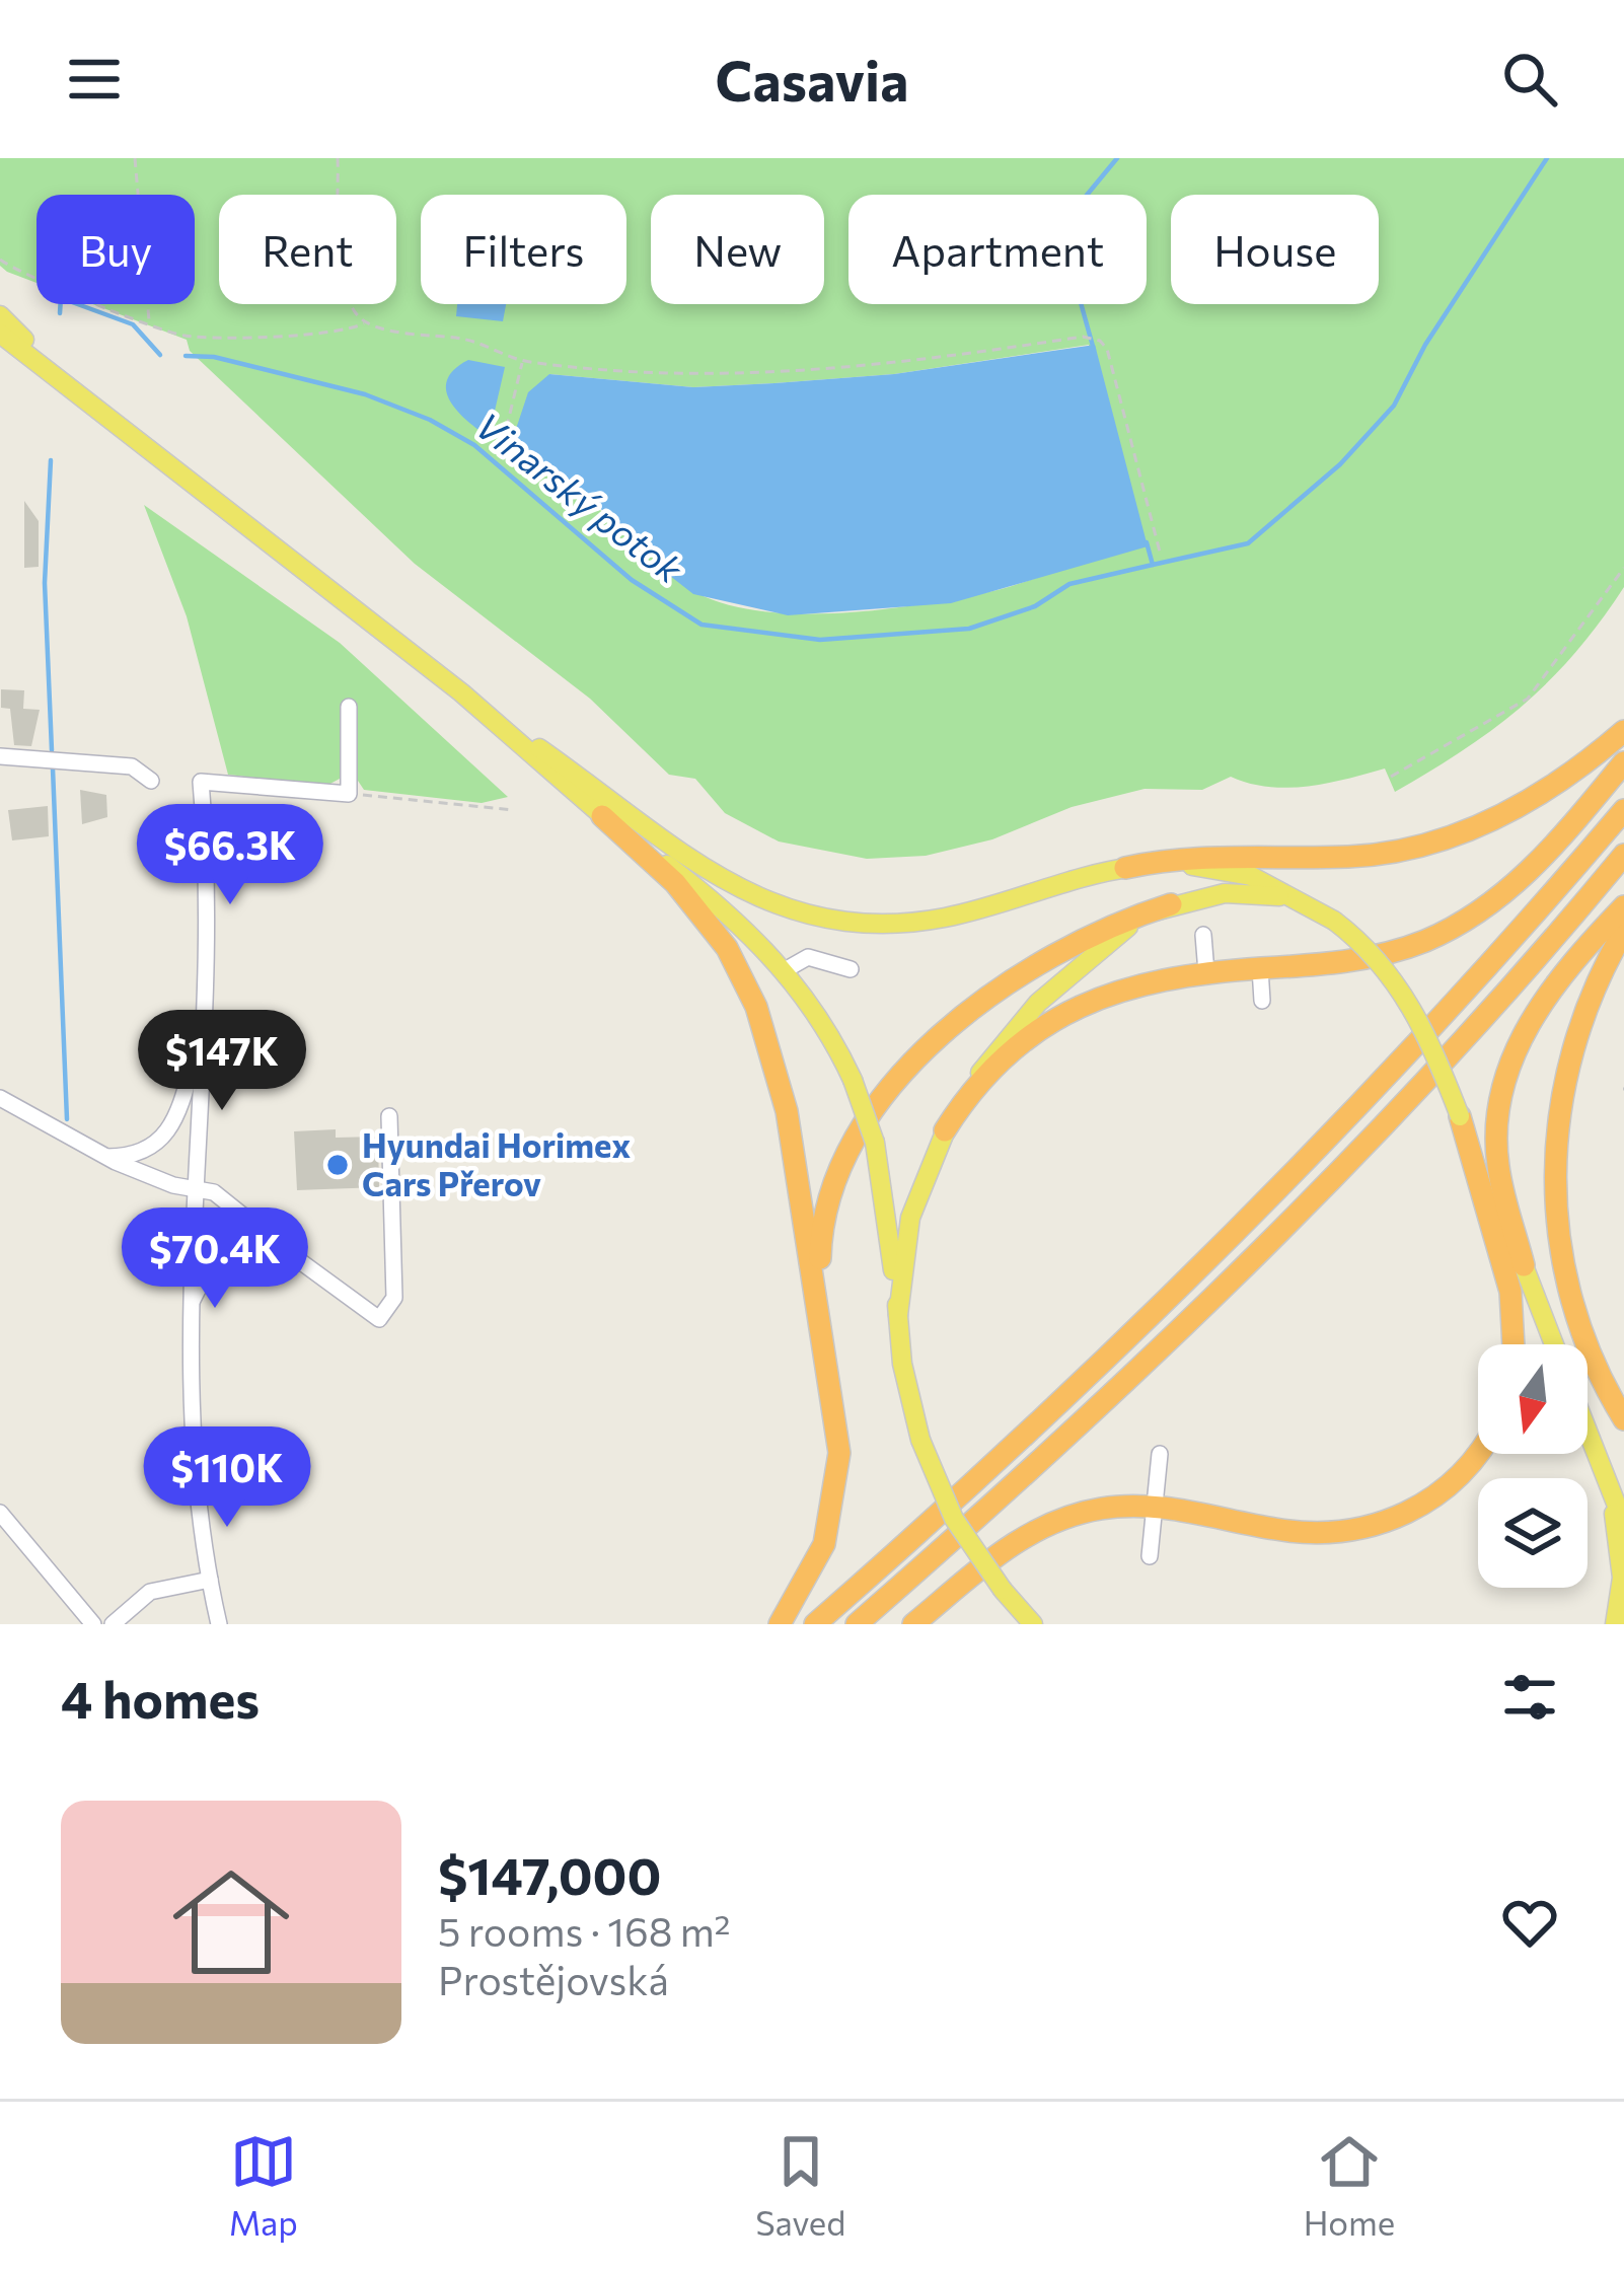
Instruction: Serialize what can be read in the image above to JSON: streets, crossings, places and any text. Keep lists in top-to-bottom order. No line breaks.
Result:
{"water":["Vinarský potok"],"places":["Hyundai Horimex Cars Přerov"],"north":"bottom","page":{"header":"Casavia","chip":["Buy","Rent","Filters","New","Apartment","House"],"price":["$66.3K","$147K","$70.4K","$110K"],"heading":"4 homes","list":[{"name":"$147,000","note":"5 rooms · 168 m² · Prostějovská"}],"tabs":["Map","Saved","Home"]}}
